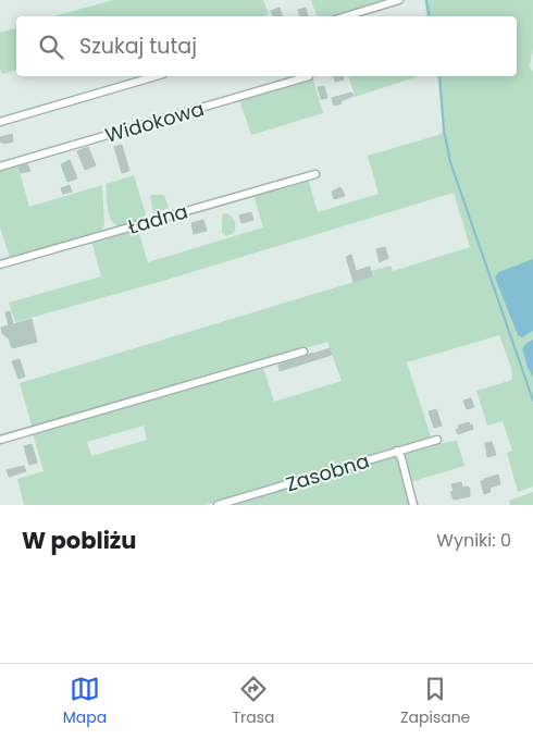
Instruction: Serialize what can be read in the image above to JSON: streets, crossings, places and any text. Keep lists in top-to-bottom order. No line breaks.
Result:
{"streets":{"street":["Widokowa","Ładna","Zasobna"]},"page":{"search":"Szukaj tutaj","heading":["W pobliżu","Wyniki: 0"],"nav":["Mapa","Trasa","Zapisane"]}}
